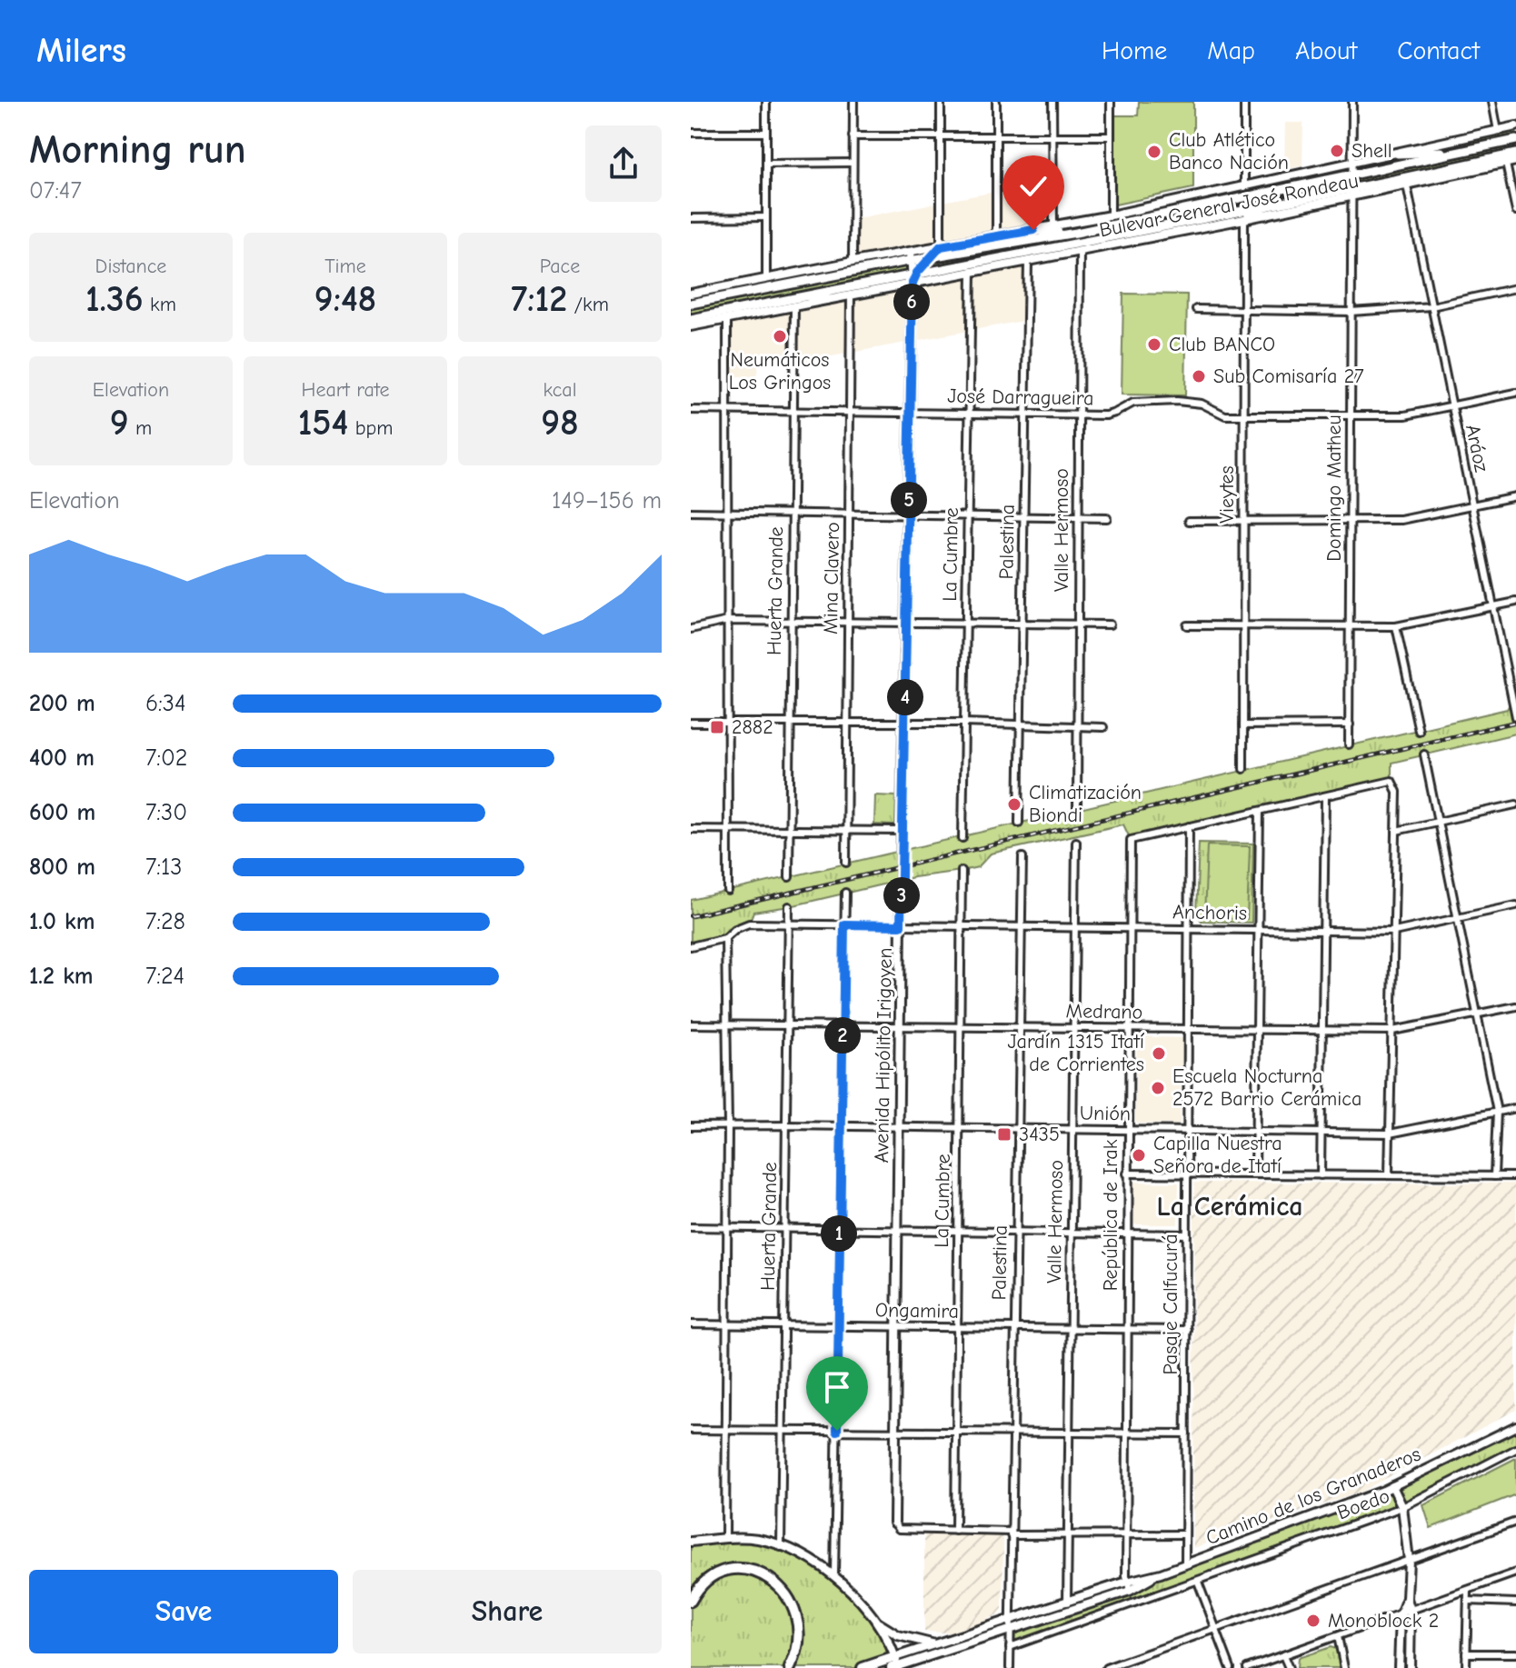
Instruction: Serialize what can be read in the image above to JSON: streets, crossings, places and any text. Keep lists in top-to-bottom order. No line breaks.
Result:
{"streets":{"main road":["Bulevar General José Rondeau","Avenida Hipólito Irigoyen","Camino de los Granaderos"],"street":["José Darragueira","Aráoz","Domingo Matheu","Vieytes","Valle Hermoso","Palestina","La Cumbre","Mina Clavero","Huerta Grande","Anchoris","Medrano","Unión","República de Irak","Pasaje Calfucurá","Ongamira","Boedo"]},"crossings":[["Bulevar General José Rondeau","Aráoz"],["Bulevar General José Rondeau","Domingo Matheu"],["Bulevar General José Rondeau","Vieytes"],["Bulevar General José Rondeau","Valle Hermoso"],["Bulevar General José Rondeau","Palestina"],["Bulevar General José Rondeau","La Cumbre"],["Bulevar General José Rondeau","Mina Clavero"],["Bulevar General José Rondeau","Huerta Grande"],["Bulevar General José Rondeau","Avenida Hipólito Irigoyen"],["José Darragueira","Aráoz"],["José Darragueira","Domingo Matheu"],["José Darragueira","Vieytes"],["José Darragueira","Valle Hermoso"],["José Darragueira","Palestina"],["José Darragueira","La Cumbre"],["José Darragueira","Mina Clavero"],["José Darragueira","Huerta Grande"],["José Darragueira","Avenida Hipólito Irigoyen"],["Valle Hermoso","Anchoris"],["Valle Hermoso","Medrano"],["Valle Hermoso","Unión"],["Valle Hermoso","Ongamira"],["Valle Hermoso","Camino de los Granaderos"],["Palestina","Anchoris"],["Palestina","Medrano"],["Palestina","Unión"],["Palestina","Ongamira"],["Palestina","Camino de los Granaderos"],["Palestina","Boedo"],["La Cumbre","Anchoris"],["La Cumbre","Medrano"],["La Cumbre","Unión"],["La Cumbre","Ongamira"],["Huerta Grande","Anchoris"],["Huerta Grande","Medrano"],["Huerta Grande","Unión"],["Huerta Grande","Ongamira"],["Anchoris","Avenida Hipólito Irigoyen"],["Anchoris","República de Irak"],["Anchoris","Pasaje Calfucurá"],["Medrano","Avenida Hipólito Irigoyen"],["Medrano","República de Irak"],["Medrano","Pasaje Calfucurá"],["Avenida Hipólito Irigoyen","Unión"],["Avenida Hipólito Irigoyen","Ongamira"],["Unión","República de Irak"],["Unión","Pasaje Calfucurá"],["República de Irak","Pasaje Calfucurá"],["República de Irak","Ongamira"],["República de Irak","Camino de los Granaderos"],["Pasaje Calfucurá","Ongamira"],["Pasaje Calfucurá","Camino de los Granaderos"]],"districts":["La Cerámica"],"places":{"other":["Shell","Club Atlético Banco Nación","Neumáticos Los Gringos","Club BANCO","Sub Comisaría 27","Climatización Biondi","Jardín 1315 Itatí de Corrientes","Escuela Nocturna 2572 Barrio Cerámica","Capilla Nuestra Señora de Itatí","Monoblock 2"],"transit":["2882","3435"]},"page":{"header":"Milers","nav":["Home","Map","About","Contact"],"heading":["Morning run","07:47"],"stats":[["Distance","1.36 km"],["Time","9:48"],["Pace","7:12 /km"],["Elevation","9 m"],["Heart rate","154 bpm"],["kcal","98"]],"pins":["6","5","4","3","2","1"],"chart":["Elevation","149–156 m"],"list":[{"name":"200 m","note":"6:34"},{"name":"400 m","note":"7:02"},{"name":"600 m","note":"7:30"},{"name":"800 m","note":"7:13"},{"name":"1.0 km","note":"7:28"},{"name":"1.2 km","note":"7:24"}],"buttons":["Save","Share"]}}
